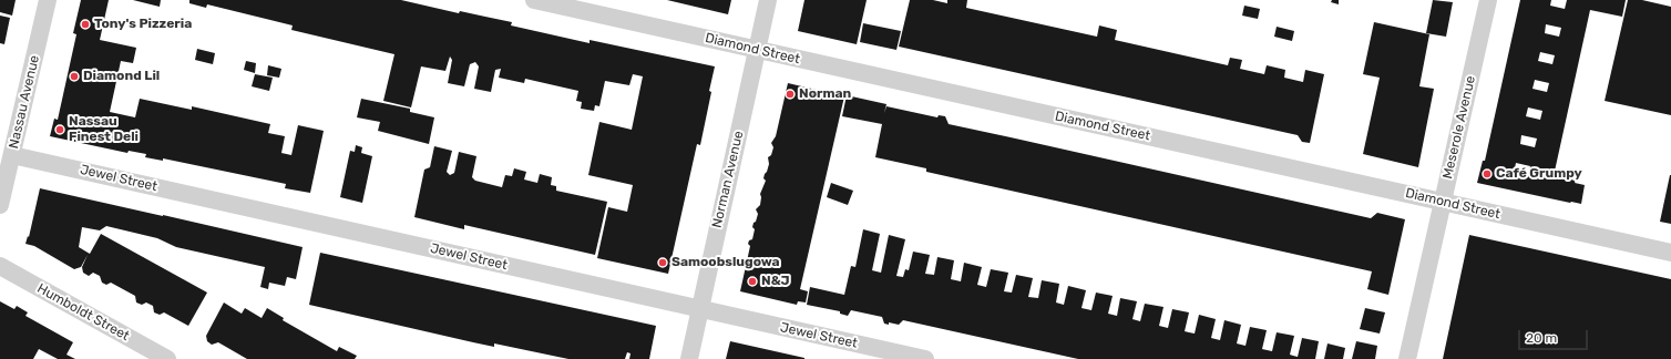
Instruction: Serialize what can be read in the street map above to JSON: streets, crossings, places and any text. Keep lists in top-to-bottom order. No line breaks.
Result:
{"streets":{"street":["Diamond Street","Nassau Avenue","Meserole Avenue","Jewel Street","Norman Avenue","Humboldt Street"]},"crossings":[["Diamond Street","Meserole Avenue"],["Diamond Street","Norman Avenue"],["Nassau Avenue","Jewel Street"],["Jewel Street","Norman Avenue"]],"places":["Tony's Pizzeria","Diamond Lil","Norman","Nassau Finest Deli","Café Grumpy","Samoobslugowa","N&J"],"scale_bar":"20 m"}
